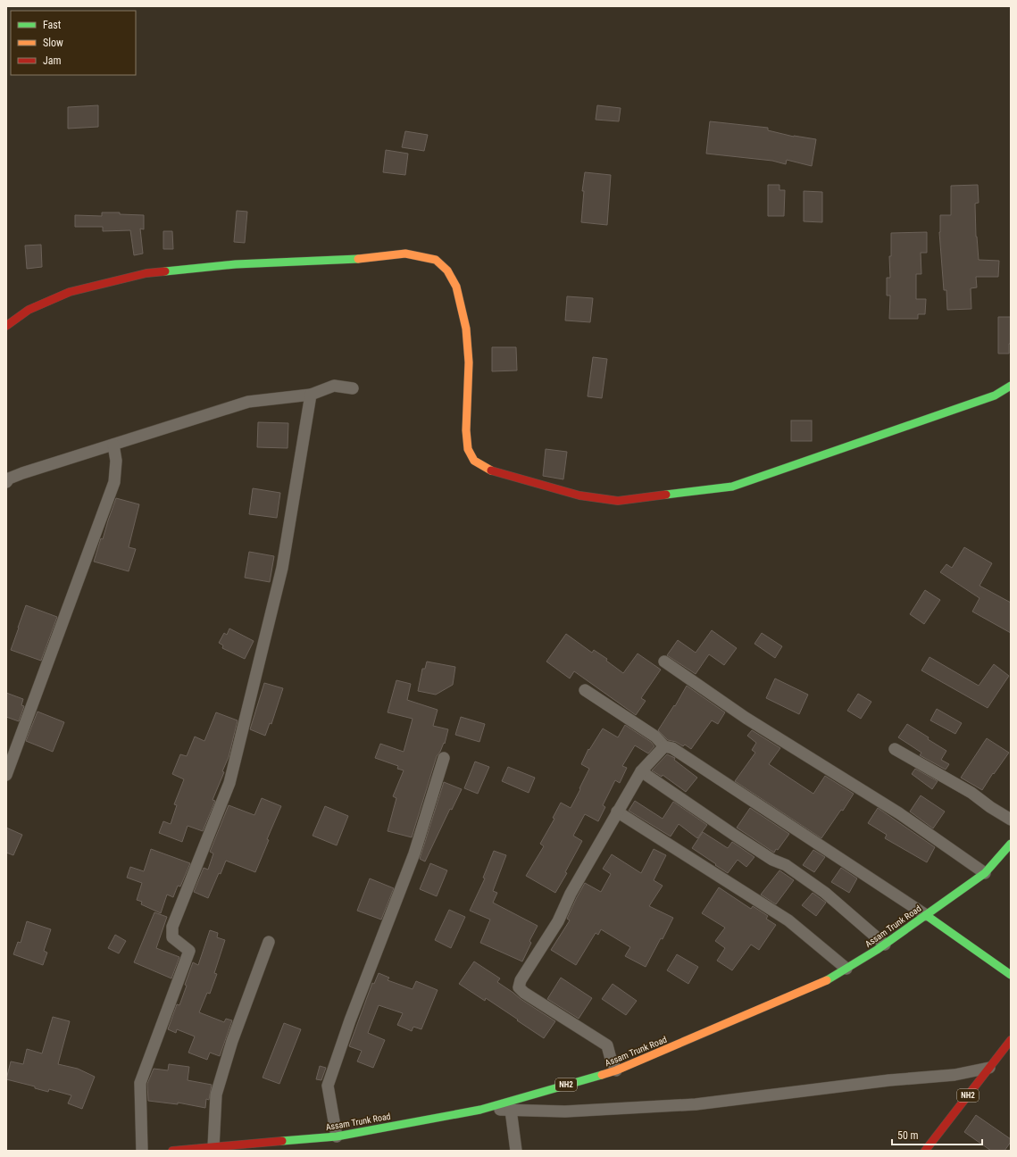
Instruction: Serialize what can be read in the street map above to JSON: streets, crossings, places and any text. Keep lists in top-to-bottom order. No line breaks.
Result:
{"streets":{"main road":["Assam Trunk Road","NH2"]},"legend":["Fast","Slow","Jam"],"scale_bar":"50 m"}
